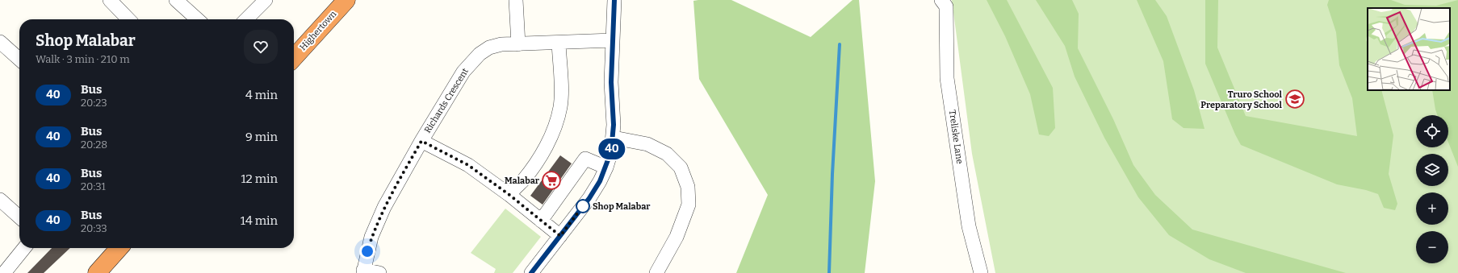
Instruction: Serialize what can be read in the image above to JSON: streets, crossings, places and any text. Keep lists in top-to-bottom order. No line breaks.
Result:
{"streets":{"highway":["Highertown"],"street":["Richards Crescent","Treliske Lane"]},"places":{"school or university":["Truro School Preparatory School"],"supermarket":["Malabar"],"other":["Shop Malabar"]},"lines":["bus line 40"],"page":{"on_map":"40","heading":["Shop Malabar","Walk · 3 min · 210 m"],"list":[{"mark":"40","name":"Bus","note":"20:23","value":"4 min"},{"mark":"40","name":"Bus","note":"20:28","value":"9 min"},{"mark":"40","name":"Bus","note":"20:31","value":"12 min"},{"mark":"40","name":"Bus","note":"20:33","value":"14 min"}],"map_buttons":["+","−"]}}
